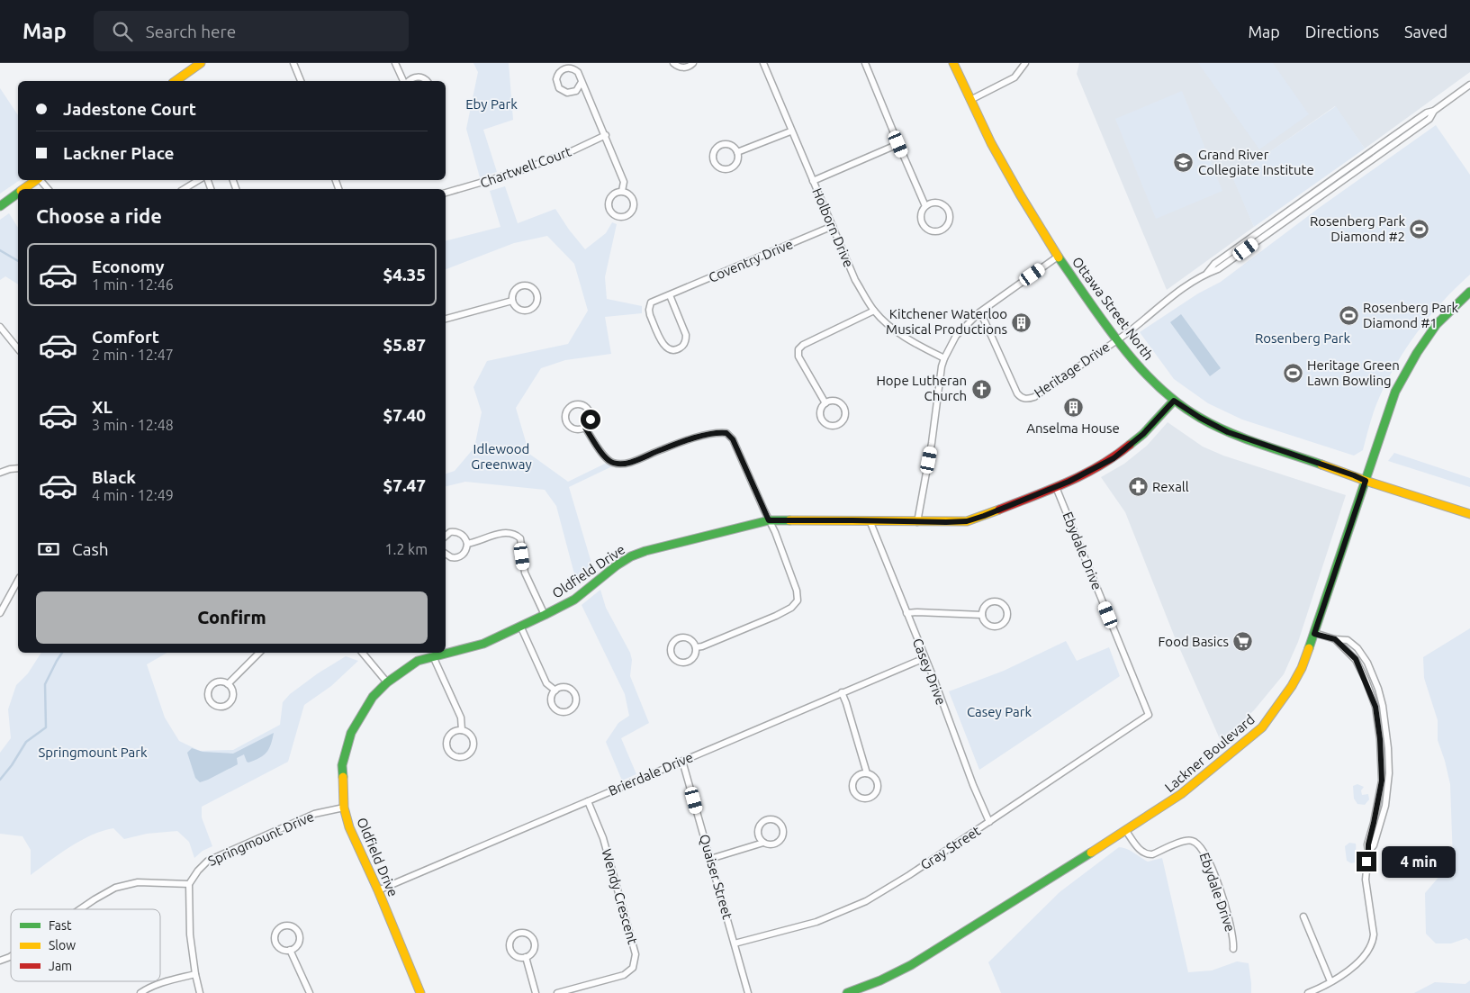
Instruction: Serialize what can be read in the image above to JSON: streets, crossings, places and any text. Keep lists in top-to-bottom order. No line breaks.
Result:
{"streets":{"main road":["Ottawa Street North","Oldfield Drive","Lackner Boulevard"],"street":["Chartwell Court","Holborn Drive","Coventry Drive","Heritage Drive","Ebydale Drive","Casey Drive","Brierdale Drive","Springmount Drive","Gray Street","Quaiser Street","Wendy Crescent"]},"crossings":[["Holborn Drive","Coventry Drive"],["Ottawa Street North","Heritage Drive"],["Ottawa Street North","Oldfield Drive"],["Ottawa Street North","Lackner Boulevard"],["Ebydale Drive","Oldfield Drive"],["Ebydale Drive","Lackner Boulevard"],["Ebydale Drive","Gray Street"],["Oldfield Drive","Casey Drive"],["Oldfield Drive","Brierdale Drive"],["Oldfield Drive","Springmount Drive"],["Casey Drive","Brierdale Drive"],["Casey Drive","Gray Street"],["Brierdale Drive","Quaiser Street"],["Brierdale Drive","Wendy Crescent"],["Gray Street","Quaiser Street"]],"parks":["Eby Park","Rosenberg Park","Idlewood Greenway","Casey Park","Springmount Park"],"places":{"school or university":["Grand River Collegiate Institute"],"sports":["Rosenberg Park Diamond #2","Rosenberg Park Diamond #1","Heritage Green Lawn Bowling"],"building":["Kitchener Waterloo Musical Productions","Anselma House"],"church":["Hope Lutheran Church"],"pharmacy":["Rexall"],"supermarket":["Food Basics"]},"legend":["Fast","Slow","Jam"],"page":{"header":"Map","search":"Search here","nav":["Map","Directions","Saved"],"banner":["Jadestone Court","Lackner Place"],"heading":"Choose a ride","list":[{"name":"Economy","note":"1 min · 12:46","value":"$4.35"},{"name":"Comfort","note":"2 min · 12:47","value":"$5.87"},{"name":"XL","note":"3 min · 12:48","value":"$7.40"},{"name":"Black","note":"4 min · 12:49","value":"$7.47"}],"pay":["Cash","1.2 km"],"buttons":"Confirm","bubble":"4 min"}}
